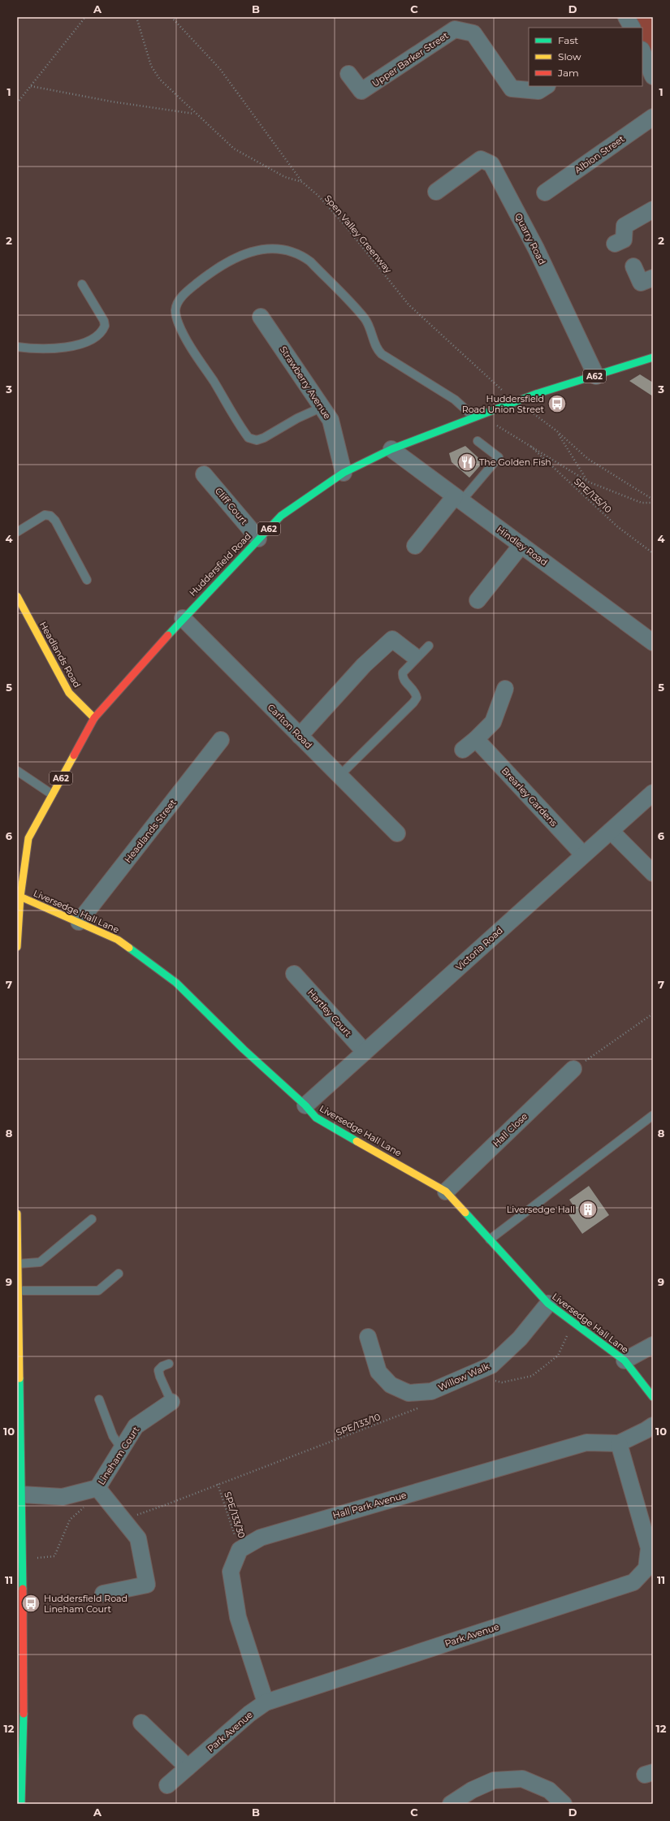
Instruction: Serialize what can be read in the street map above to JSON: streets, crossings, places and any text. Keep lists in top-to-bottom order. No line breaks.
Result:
{"streets":{"main road":["A62","Huddersfield Road","Headlands Road","Liversedge Hall Lane"],"street":["Upper Barker Street","Albion Street","Quarry Road","Strawberry Avenue","Cliff Court","Hindley Road","Carlton Road","Brearley Gardens","Headlands Street","Victoria Road","Hartley Court","Hall Close","Willow Walk","Lineham Court","Hall Park Avenue","Park Avenue"],"path":["Spen Valley Greenway","SPE/135/10","SPE/133/10","SPE/133/30"]},"crossings":[["Quarry Road","Huddersfield Road"],["Strawberry Avenue","Huddersfield Road"],["Cliff Court","Huddersfield Road"],["Hindley Road","Huddersfield Road"],["Huddersfield Road","Headlands Road"],["Huddersfield Road","Carlton Road"],["Huddersfield Road","Liversedge Hall Lane"],["Brearley Gardens","Victoria Road"],["Headlands Street","Liversedge Hall Lane"],["Liversedge Hall Lane","Victoria Road"],["Liversedge Hall Lane","Hall Close"],["Liversedge Hall Lane","Willow Walk"],["Victoria Road","Hartley Court"],["SPE/133/10","SPE/133/30"],["Hall Park Avenue","SPE/133/30"],["Hall Park Avenue","Park Avenue"]],"places":{"bus stop":["Huddersfield Road Union Street","Huddersfield Road Lineham Court"],"restaurant":["The Golden Fish"],"building":["Liversedge Hall"]},"legend":["Fast","Slow","Jam"],"grid":{"columns":["A","B","C","D"],"rows":["1","2","3","4","5","6","7","8","9","10","11","12"]}}
